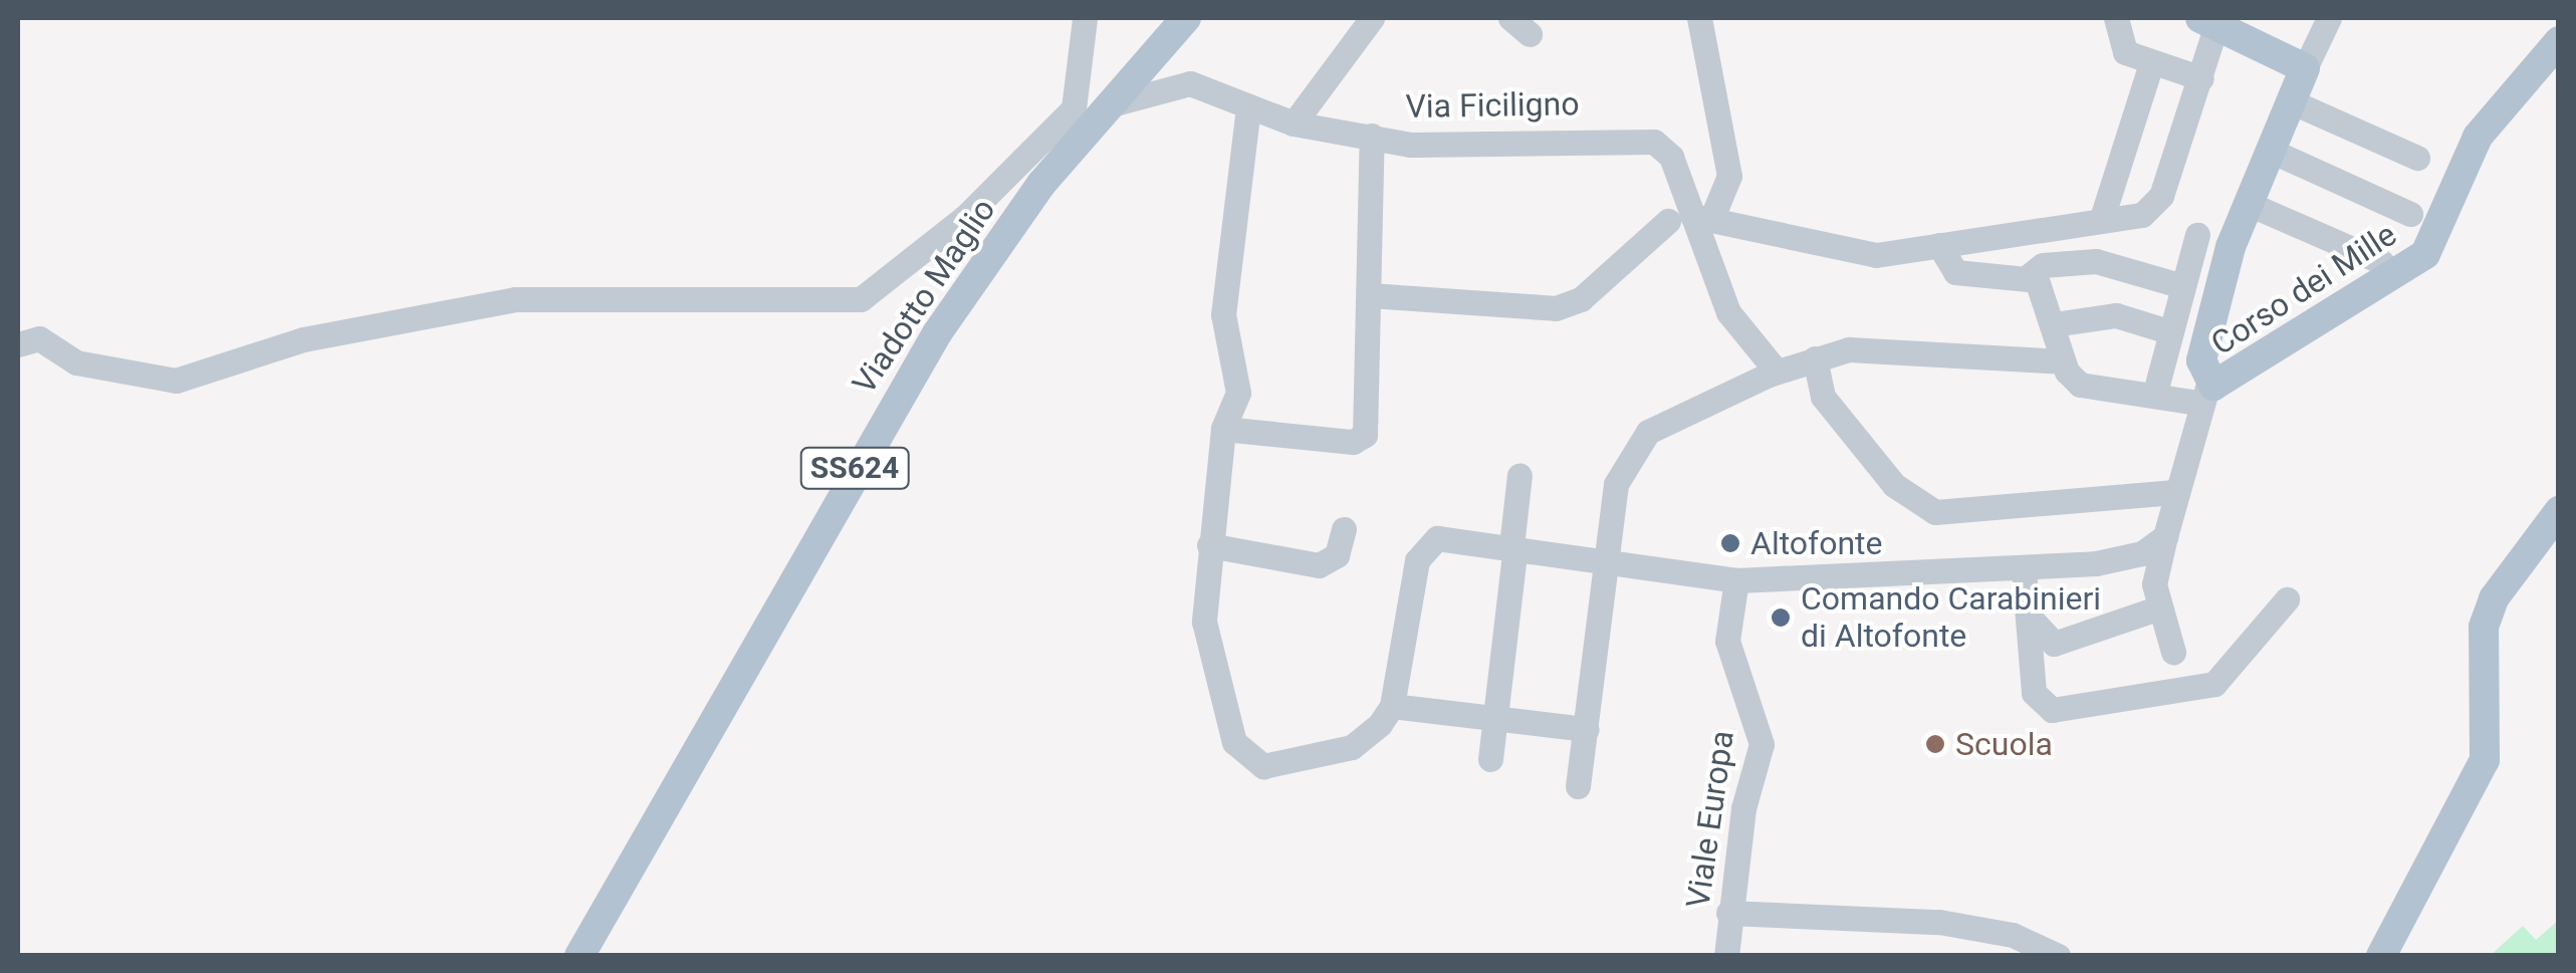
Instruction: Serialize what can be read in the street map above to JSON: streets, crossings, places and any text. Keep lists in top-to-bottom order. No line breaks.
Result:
{"streets":{"main road":["Corso dei Mille","Viadotto Maglio","SS624"],"street":["Via Ficiligno","Viale Europa"]},"places":["Altofonte","Comando Carabinieri di Altofonte","Scuola"]}
